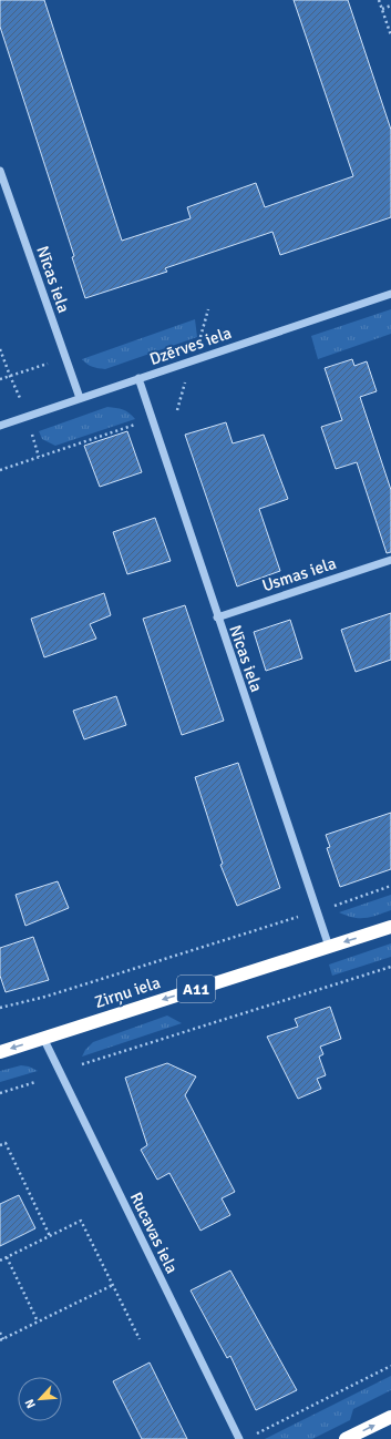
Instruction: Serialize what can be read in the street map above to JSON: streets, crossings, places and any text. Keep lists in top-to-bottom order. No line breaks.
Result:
{"streets":{"highway":["A11","Zirņu iela"],"street":["Nīcas iela","Dzērves iela","Usmas iela","Rucavas iela"]},"crossings":[["Nīcas iela","Dzērves iela"],["Nīcas iela","Usmas iela"],["Nīcas iela","Zirņu iela"],["Zirņu iela","Rucavas iela"]],"one_way":["Zirņu iela"],"north":"bottom left"}
